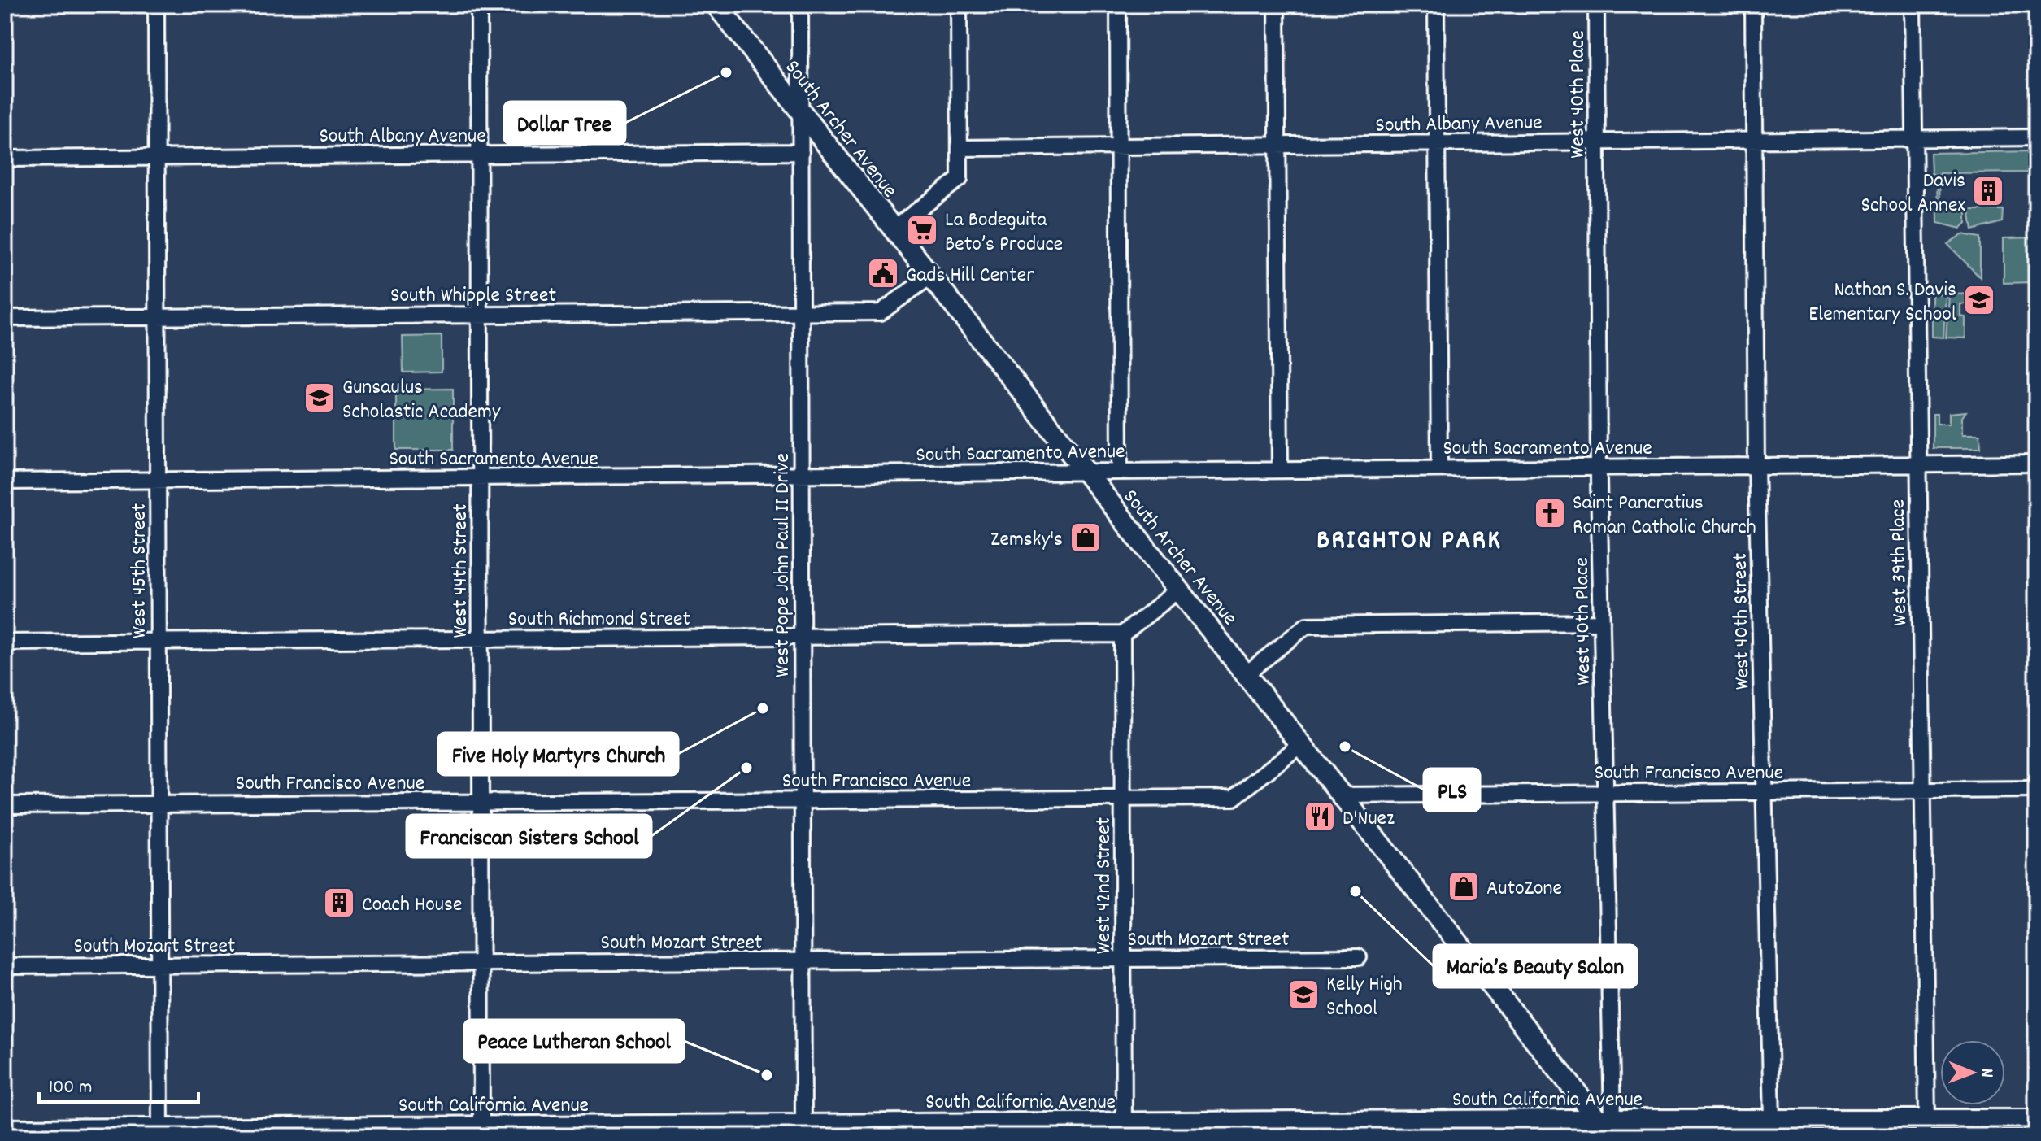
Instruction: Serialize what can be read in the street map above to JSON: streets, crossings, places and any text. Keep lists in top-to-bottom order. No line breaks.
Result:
{"streets":{"main road":["South Archer Avenue","South California Avenue"],"street":["West 40th Place","South Albany Avenue","South Whipple Street","South Sacramento Avenue","West 39th Place","West Pope John Paul II Drive","West 45th Street","West 44th Street","South Richmond Street","West 40th Street","South Francisco Avenue","West 42nd Street","South Mozart Street"]},"crossings":[["West 40th Place","South Albany Avenue"],["West 40th Place","South Archer Avenue"],["West 40th Place","South Sacramento Avenue"],["West 40th Place","South Francisco Avenue"],["West 40th Place","South California Avenue"],["South Albany Avenue","West 39th Place"],["South Albany Avenue","West Pope John Paul II Drive"],["South Albany Avenue","West 45th Street"],["South Albany Avenue","West 44th Street"],["South Albany Avenue","West 40th Street"],["South Archer Avenue","South Whipple Street"],["South Archer Avenue","South Sacramento Avenue"],["South Archer Avenue","West Pope John Paul II Drive"],["South Archer Avenue","South Francisco Avenue"],["South Archer Avenue","South California Avenue"],["South Whipple Street","West Pope John Paul II Drive"],["South Whipple Street","West 45th Street"],["South Whipple Street","West 44th Street"],["South Sacramento Avenue","West 39th Place"],["South Sacramento Avenue","West Pope John Paul II Drive"],["South Sacramento Avenue","West 45th Street"],["South Sacramento Avenue","West 44th Street"],["South Sacramento Avenue","West 40th Street"],["West 39th Place","South Francisco Avenue"],["West 39th Place","South California Avenue"],["West Pope John Paul II Drive","South Richmond Street"],["West Pope John Paul II Drive","South Francisco Avenue"],["West Pope John Paul II Drive","South Mozart Street"],["West Pope John Paul II Drive","South California Avenue"],["West 45th Street","South Richmond Street"],["West 45th Street","South Francisco Avenue"],["West 45th Street","South Mozart Street"],["West 45th Street","South California Avenue"],["West 44th Street","South Richmond Street"],["West 44th Street","South Francisco Avenue"],["West 44th Street","South Mozart Street"],["West 44th Street","South California Avenue"],["South Richmond Street","West 42nd Street"],["West 40th Street","South Francisco Avenue"],["West 40th Street","South California Avenue"],["South Francisco Avenue","West 42nd Street"],["West 42nd Street","South Mozart Street"],["West 42nd Street","South California Avenue"]],"districts":["BRIGHTON PARK"],"places":{"other":["Dollar Tree","Five Holy Martyrs Church","PLS","Franciscan Sisters School","Maria’s Beauty Salon","Peace Lutheran School"],"building":["Davis School Annex","Coach House"],"supermarket":["La Bodeguita Beto’s Produce"],"public building":["Gads Hill Center"],"school or university":["Nathan S. Davis Elementary School","Gunsaulus Scholastic Academy","Kelly High School"],"church":["Saint Pancratius Roman Catholic Church"],"shop":["Zemsky's","AutoZone"],"restaurant":["D'Nuez"]},"scale_bar":"100 m","north":"right"}
